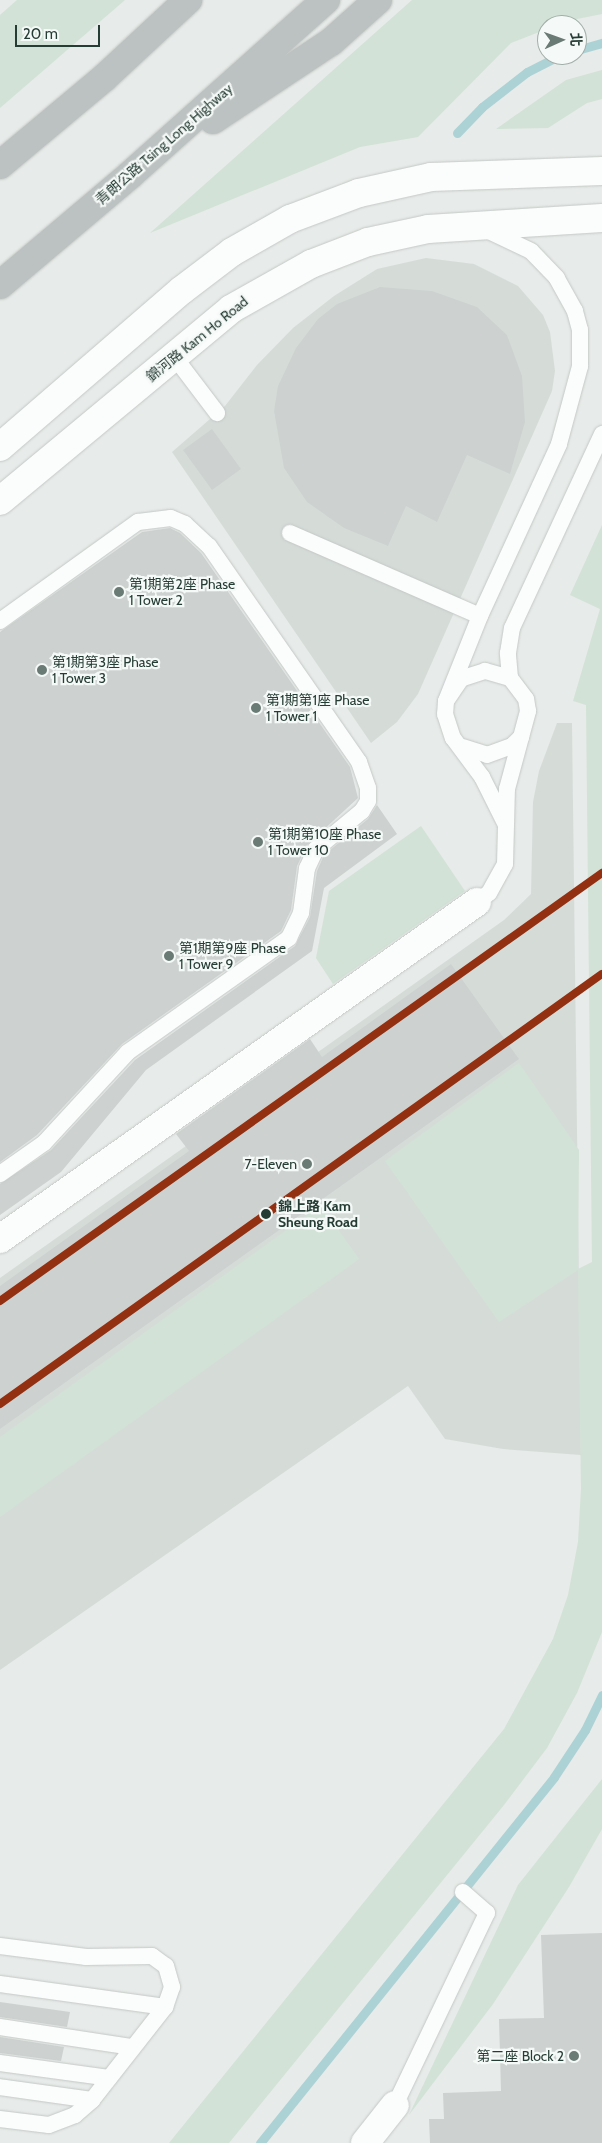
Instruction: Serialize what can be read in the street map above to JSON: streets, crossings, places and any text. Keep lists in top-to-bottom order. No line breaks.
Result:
{"streets":{"highway":["青朗公路 Tsing Long Highway"],"main road":["錦河路 Kam Ho Road"]},"places":["第1期第2座 Phase 1 Tower 2","第1期第3座 Phase 1 Tower 3","第1期第1座 Phase 1 Tower 1","第1期第10座 Phase 1 Tower 10","第1期第9座 Phase 1 Tower 9","7-Eleven","錦上路 Kam Sheung Road","第二座 Block 2"],"scale_bar":"20 m","north":"right"}
